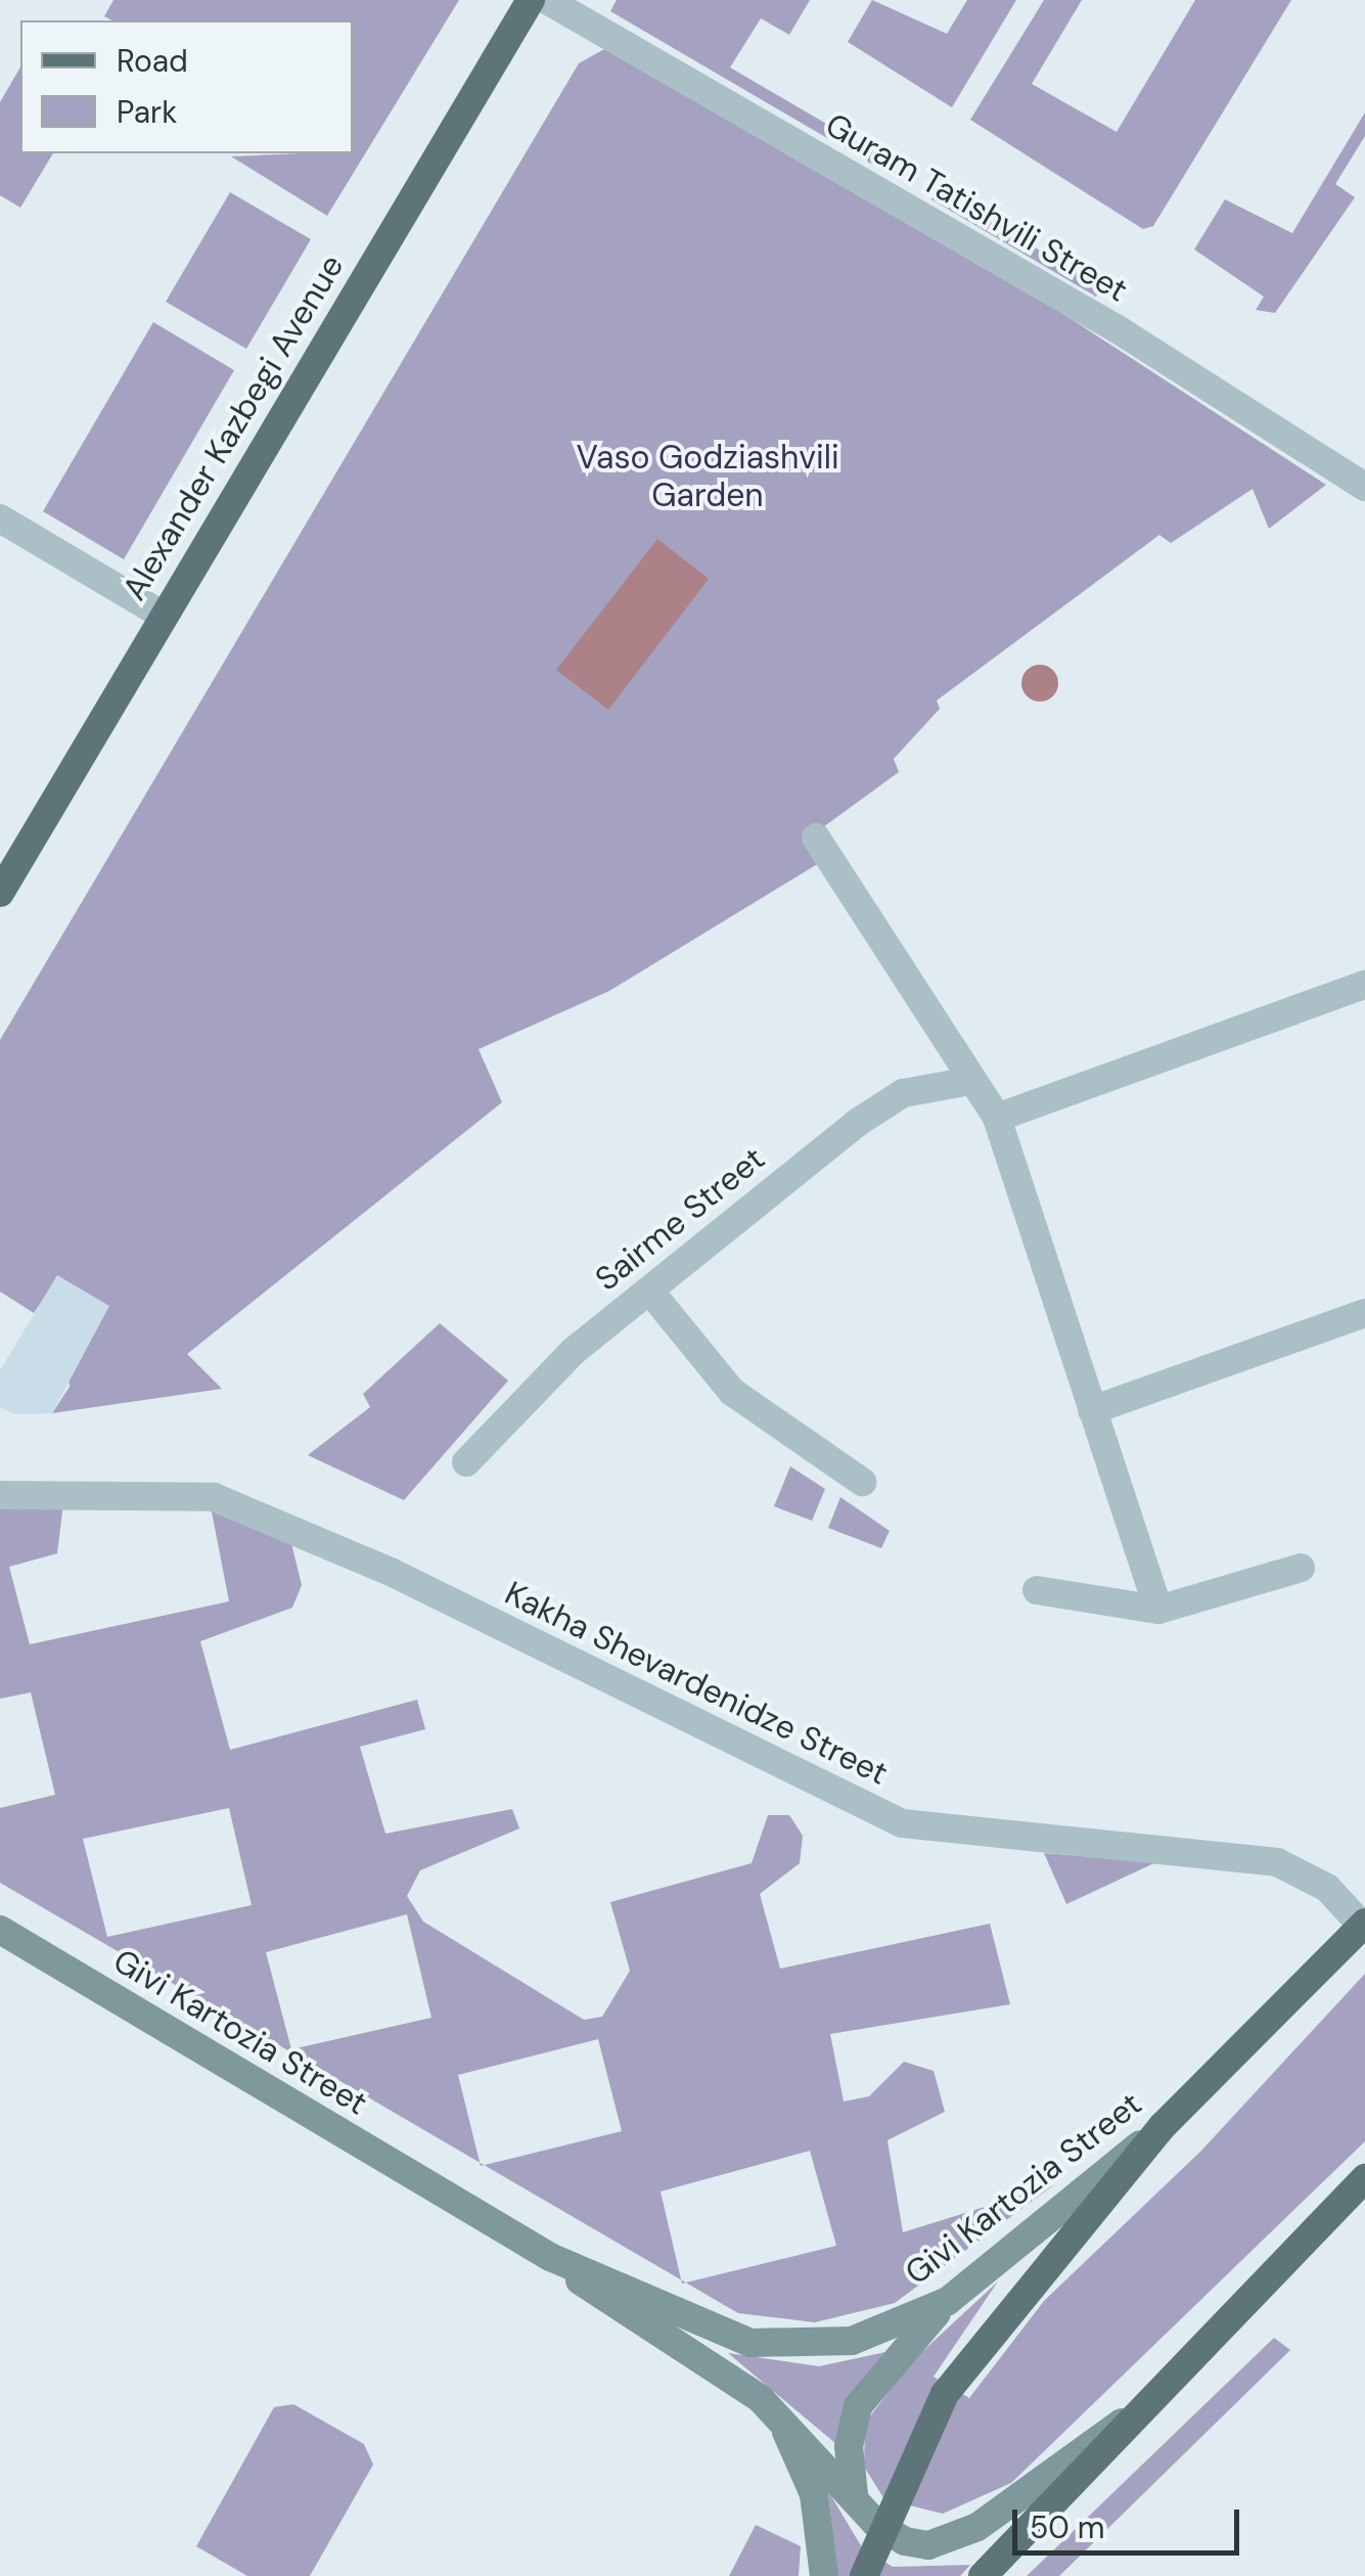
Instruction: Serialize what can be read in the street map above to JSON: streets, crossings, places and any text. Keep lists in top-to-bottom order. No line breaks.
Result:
{"streets":{"main road":["Alexander Kazbegi Avenue","Givi Kartozia Street"],"street":["Guram Tatishvili Street","Sairme Street","Kakha Shevardenidze Street"]},"crossings":[["Kakha Shevardenidze Street","Givi Kartozia Street"]],"parks":["Vaso Godziashvili Garden"],"legend":["Road","Park"],"scale_bar":"50 m"}
